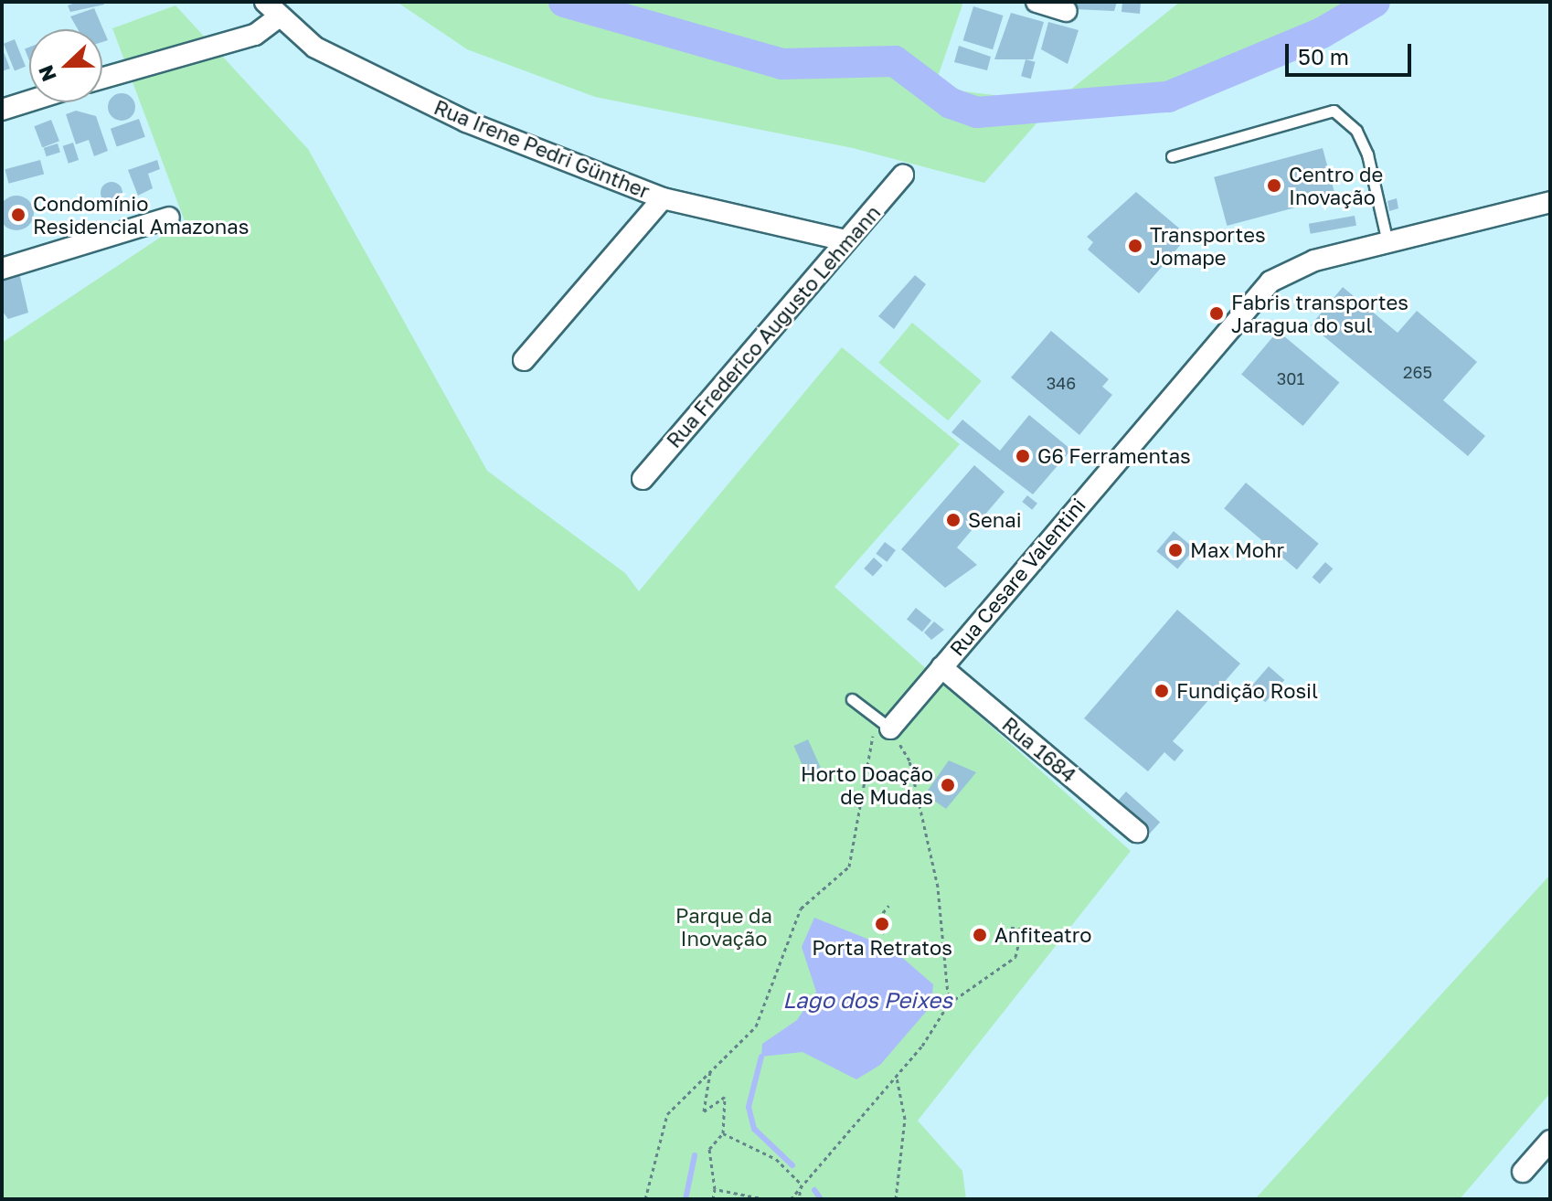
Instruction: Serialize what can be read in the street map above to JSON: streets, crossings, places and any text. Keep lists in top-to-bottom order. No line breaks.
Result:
{"streets":{"street":["Rua Irene Pedri Günther","Rua Frederico Augusto Lehmann","Rua Cesare Valentini","Rua 1684"]},"crossings":[["Rua Irene Pedri Günther","Rua Frederico Augusto Lehmann"],["Rua Cesare Valentini","Rua 1684"]],"water":["Lago dos Peixes"],"parks":["Parque da Inovação"],"places":["Centro de Inovação","Condomínio Residencial Amazonas","Transportes Jomape","Fabris transportes Jaragua do sul","G6 Ferramentas","Senai","Max Mohr","Fundição Rosil","Horto Doação de Mudas","Porta Retratos","Anfiteatro"],"house_numbers":["265","301","346"],"scale_bar":"50 m","north":"left"}
